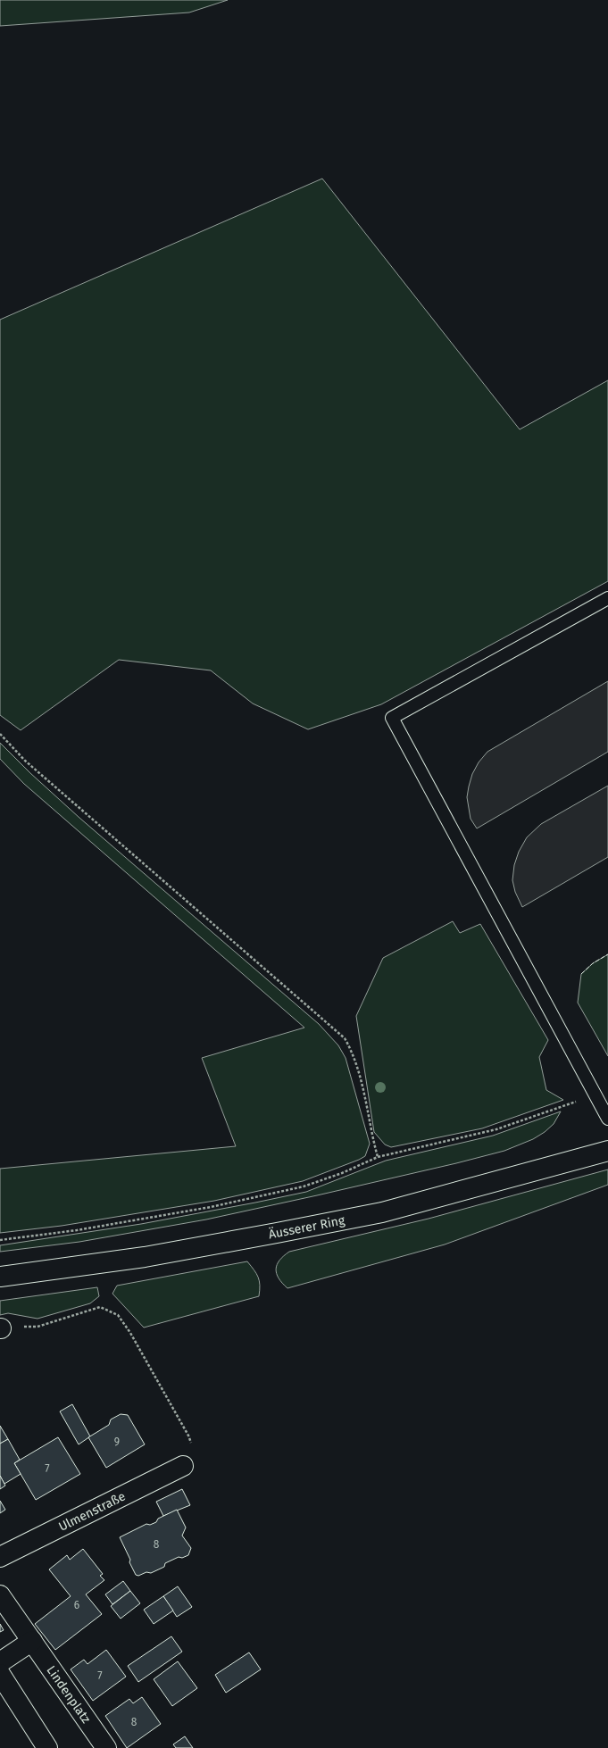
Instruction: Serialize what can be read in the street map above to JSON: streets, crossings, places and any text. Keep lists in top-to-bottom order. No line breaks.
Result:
{"streets":{"main road":["Äusserer Ring","Ulmenstraße","Lindenplatz"]},"house_numbers":["9","7","8","6","7","8"]}
